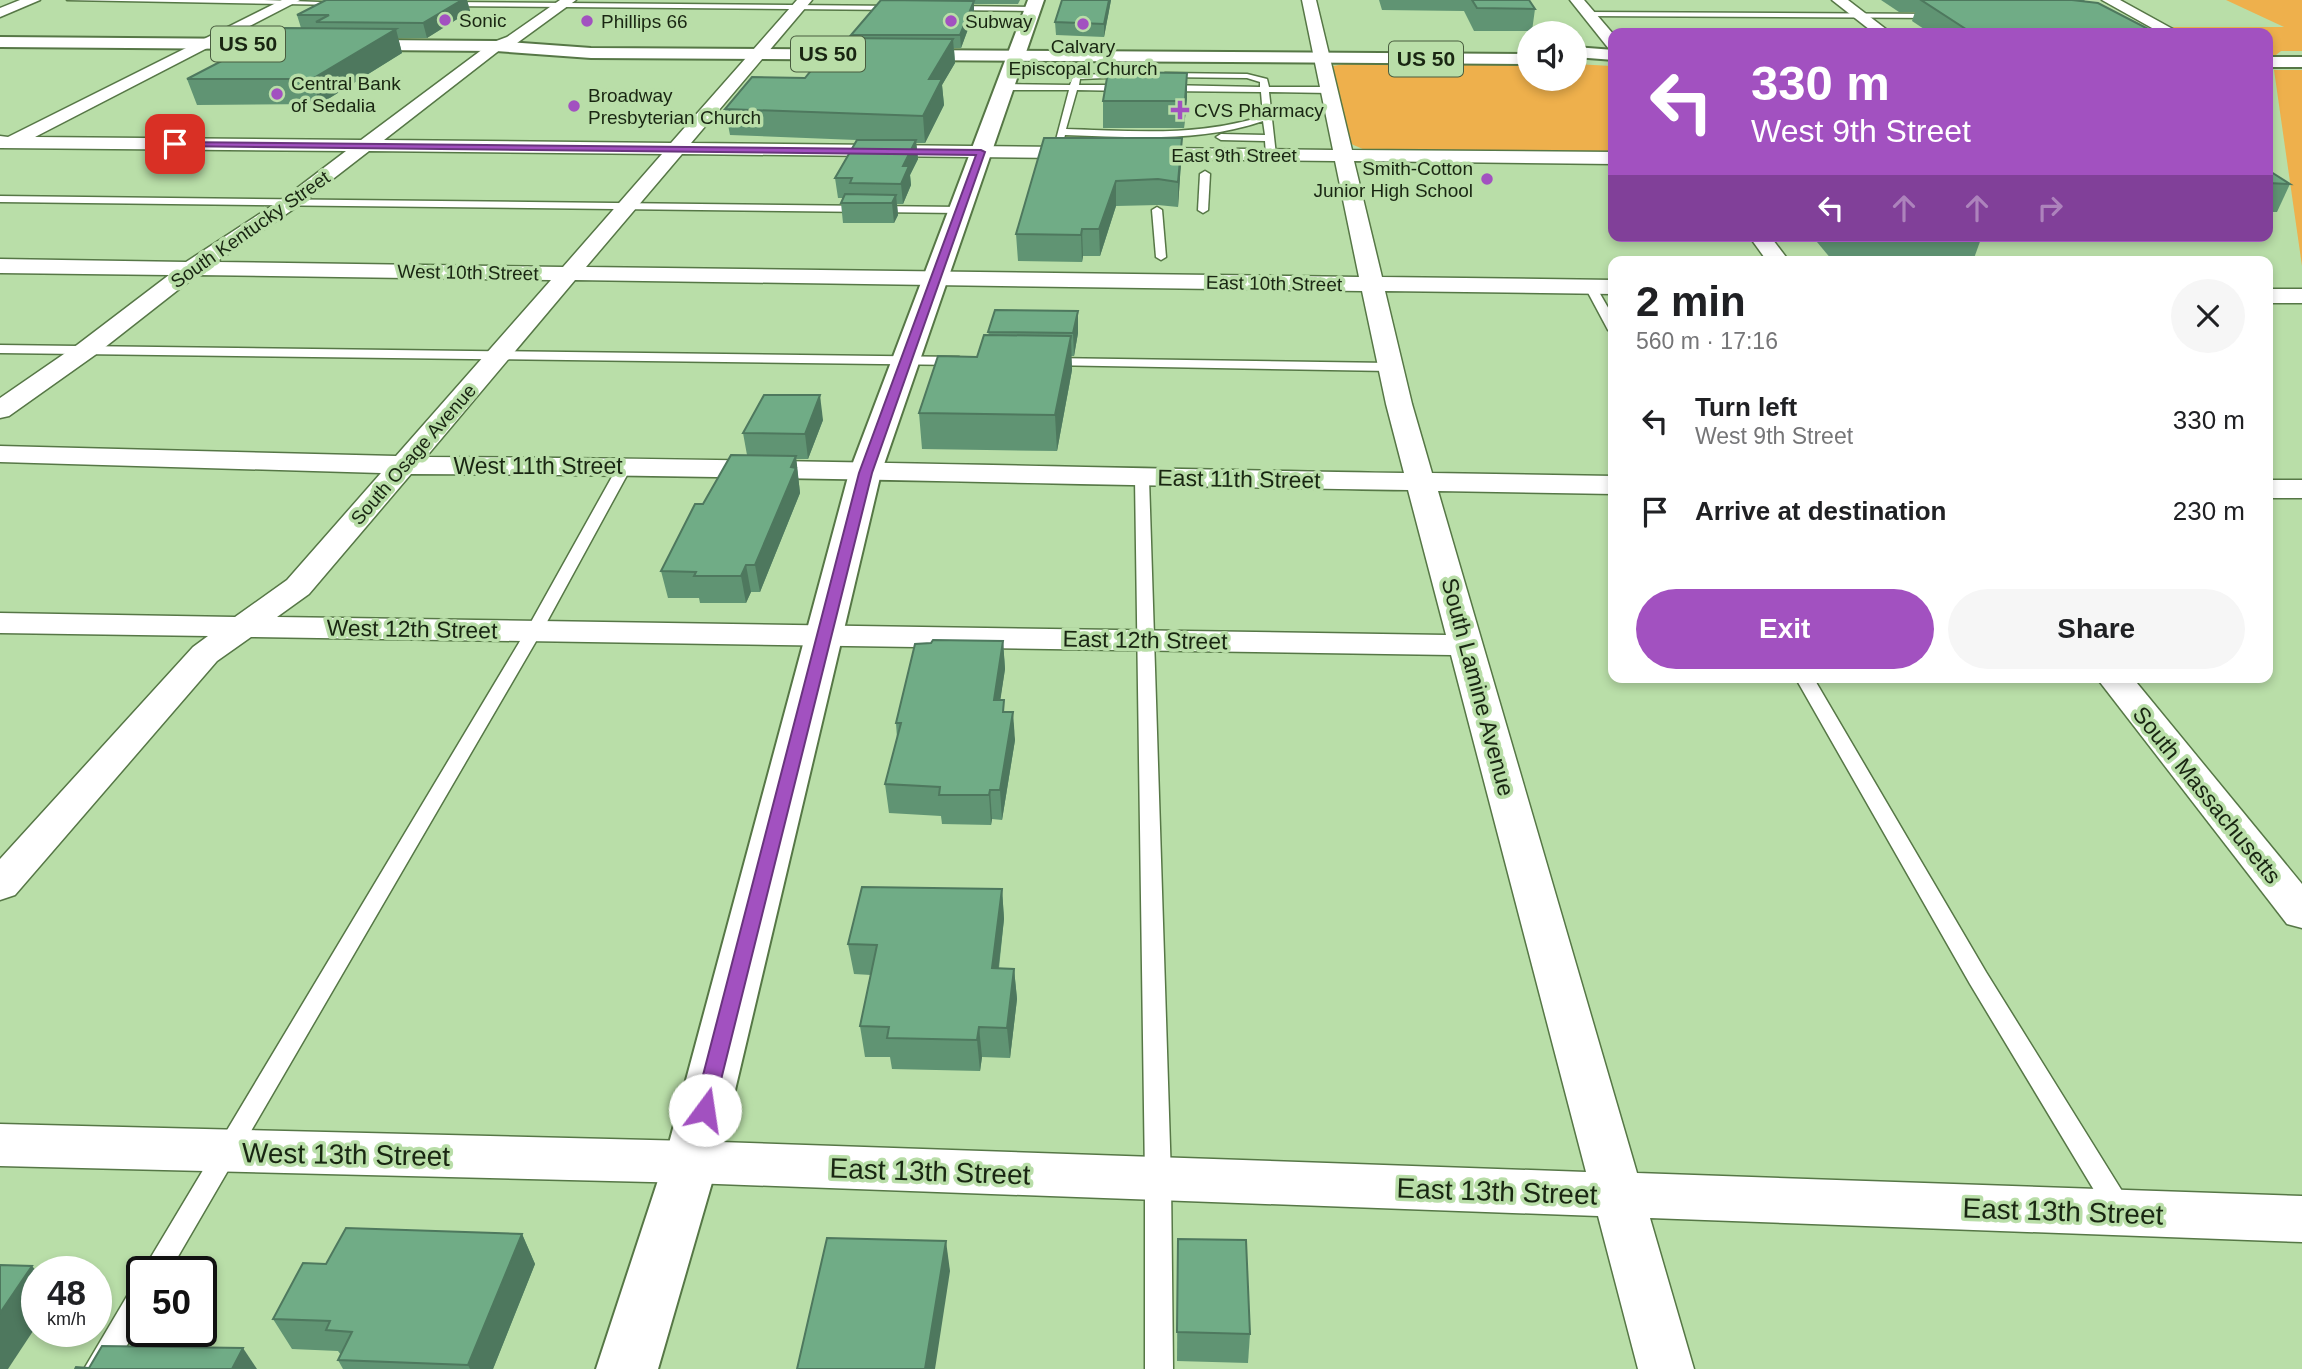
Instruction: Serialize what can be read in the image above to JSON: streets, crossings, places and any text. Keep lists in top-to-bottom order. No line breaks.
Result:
{"streets":{"main road":["US 50"],"street":["East 9th Street","South Kentucky Street","West 10th Street","East 10th Street","South Osage Avenue","West 11th Street","East 11th Street","West 12th Street","East 12th Street","South Lamine Avenue","South Massachusetts","West 13th Street","East 13th Street"]},"crossings":[["US 50","South Kentucky Street"],["US 50","South Osage Avenue"],["US 50","South Lamine Avenue"],["East 9th Street","South Kentucky Street"],["East 9th Street","South Osage Avenue"],["East 9th Street","South Lamine Avenue"],["South Kentucky Street","West 10th Street"],["West 10th Street","East 10th Street"],["West 10th Street","South Osage Avenue"],["East 10th Street","South Lamine Avenue"],["South Osage Avenue","West 11th Street"],["South Osage Avenue","West 12th Street"],["West 11th Street","East 11th Street"],["East 11th Street","South Lamine Avenue"],["West 12th Street","East 12th Street"],["East 12th Street","South Lamine Avenue"],["South Lamine Avenue","East 13th Street"],["West 13th Street","East 13th Street"]],"places":{"other":["Sonic","Phillips 66","Subway","Calvary Episcopal Church","Central Bank of Sedalia","Broadway Presbyterian Church","Smith-Cotton Junior High School"],"health":["CVS Pharmacy"]},"page":{"turn":["330 m","West 9th Street"],"heading":["2 min","560 m · 17:16"],"list":[{"name":"Turn left","note":"West 9th Street","value":"330 m"},{"name":"Arrive at destination","value":"230 m"}],"buttons":["Exit","Share"],"speed":"48 km/h","limit":"50"}}
